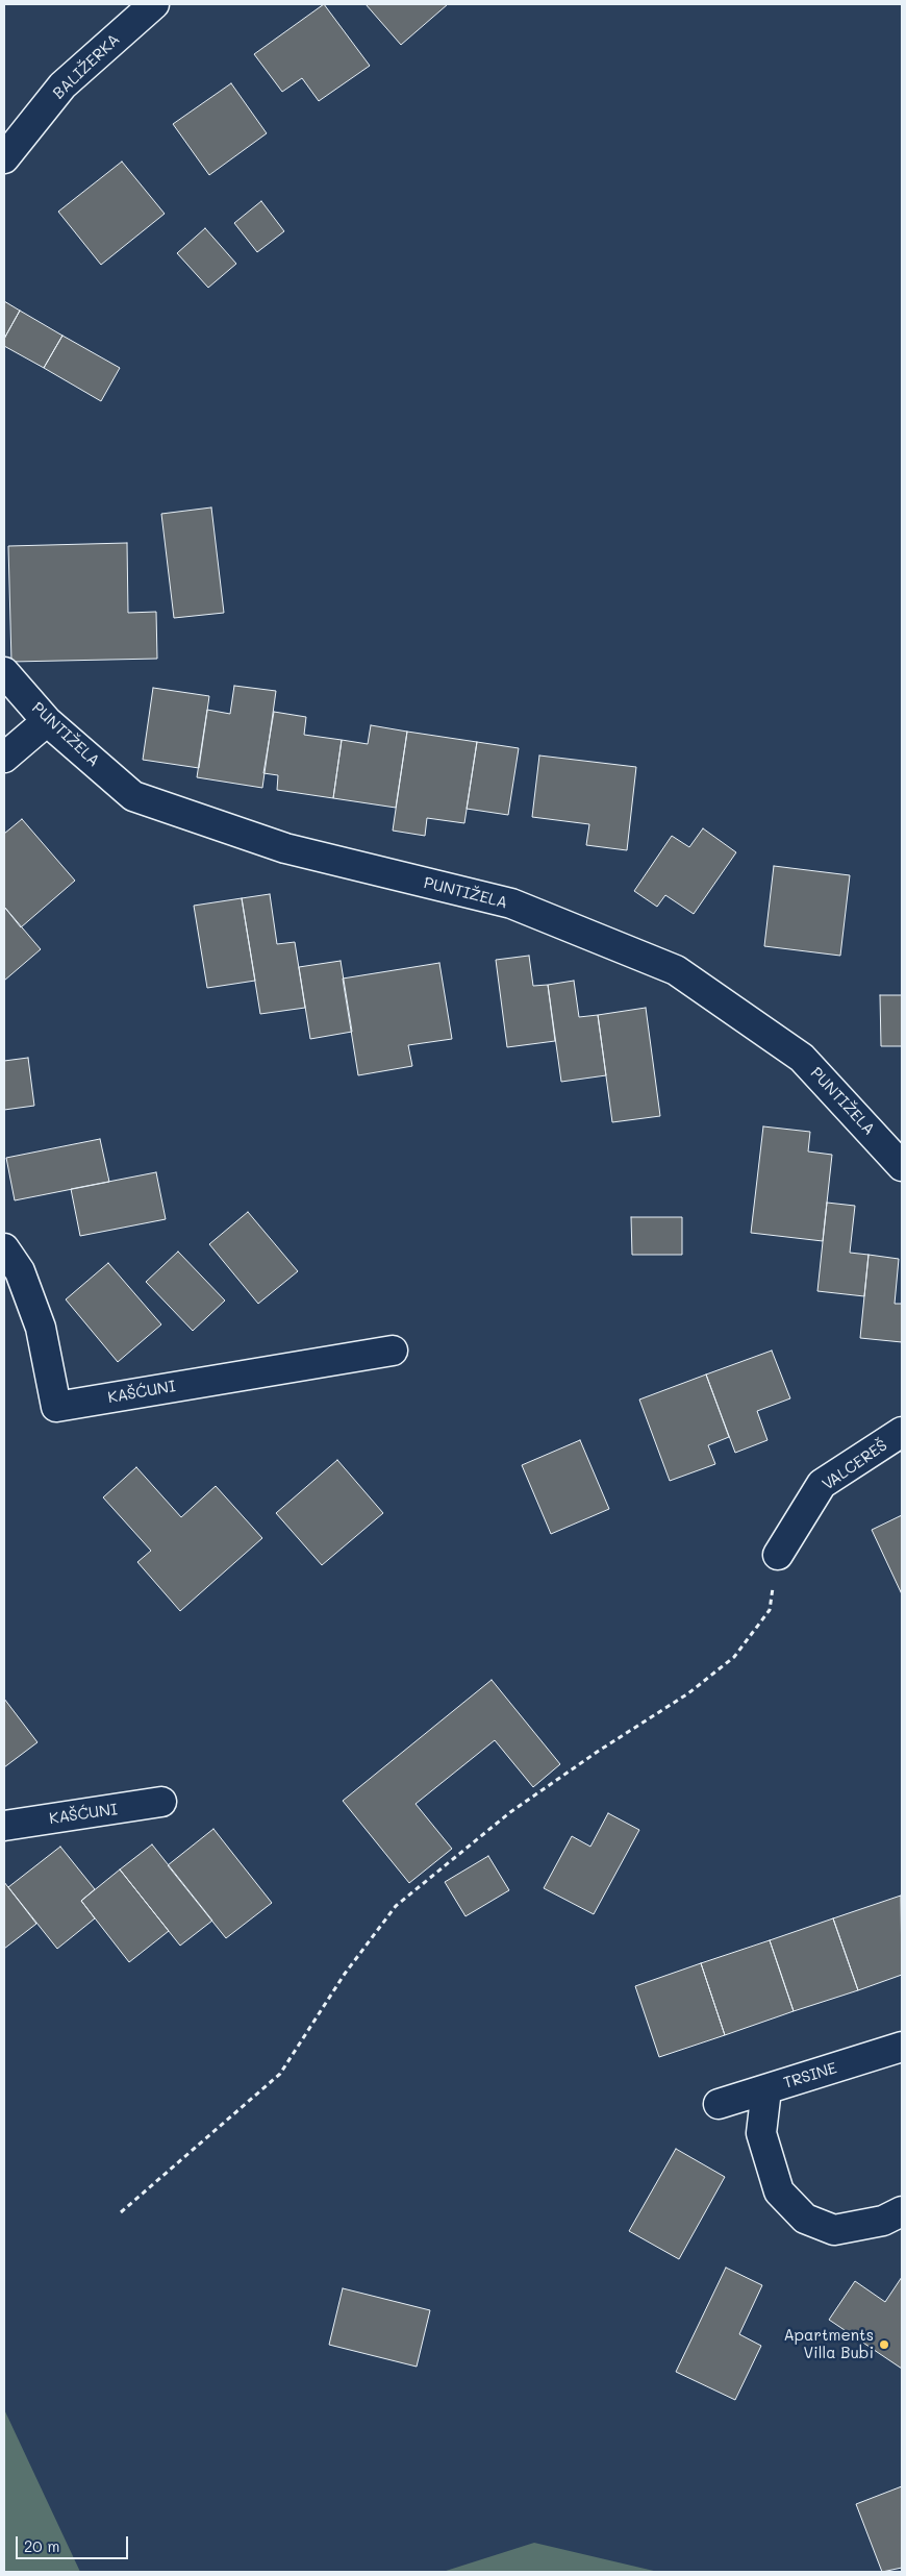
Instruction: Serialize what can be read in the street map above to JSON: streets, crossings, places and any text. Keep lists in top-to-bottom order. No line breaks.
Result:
{"streets":{"street":["BALIŽERKA","PUNTIŽELA","KAŠĆUNI","VALCEREŠ","TRSINE"]},"places":["Apartments Villa Bubi"],"scale_bar":"20 m"}
